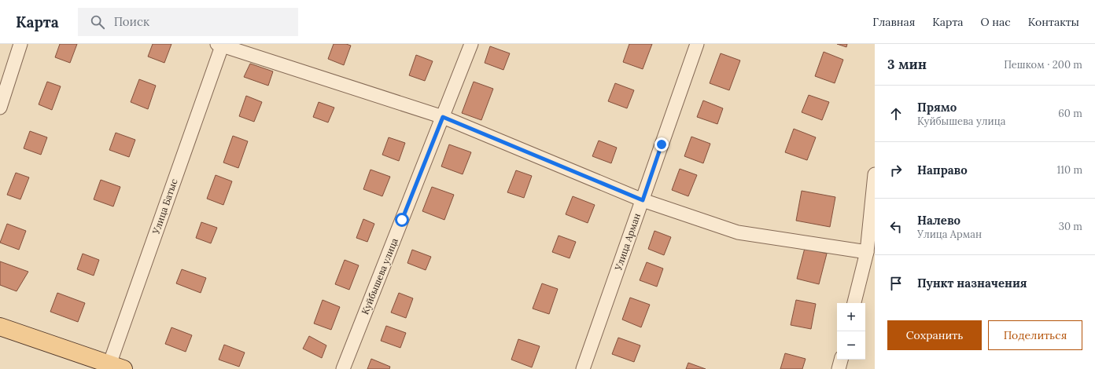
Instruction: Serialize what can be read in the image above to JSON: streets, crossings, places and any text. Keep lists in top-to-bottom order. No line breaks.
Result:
{"streets":{"street":["Улица Батыс","Улица Арман","Куйбышева улица"]},"page":{"header":"Карта","search":"Поиск","nav":["Главная","Карта","О нас","Контакты"],"heading":["3 мин","Пешком · 200 m"],"list":[["Прямо","Куйбышева улица","60 m"],["Направо","110 m"],["Налево","Улица Арман","30 m"],"Пункт назначения"],"map_buttons":["+","−"],"buttons":["Сохранить","Поделиться"]}}
